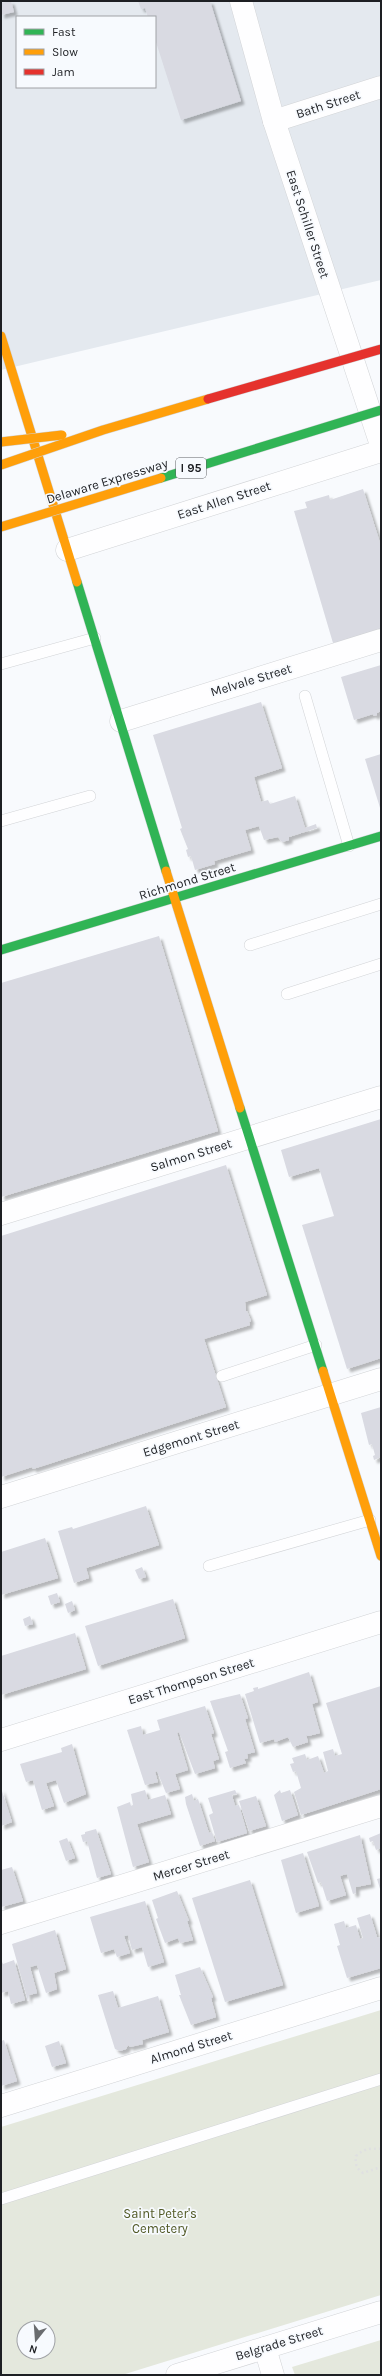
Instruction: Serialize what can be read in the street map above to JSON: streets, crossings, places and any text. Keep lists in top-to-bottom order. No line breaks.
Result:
{"streets":{"main road":["I 95","Delaware Expressway","Richmond Street"],"street":["Bath Street","East Schiller Street","East Allen Street","Melvale Street","Salmon Street","Edgemont Street","East Thompson Street","Mercer Street","Almond Street","Belgrade Street"]},"crossings":[["Bath Street","East Schiller Street"]],"parks":["Saint Peter's Cemetery"],"legend":["Fast","Slow","Jam"],"north":"bottom"}
